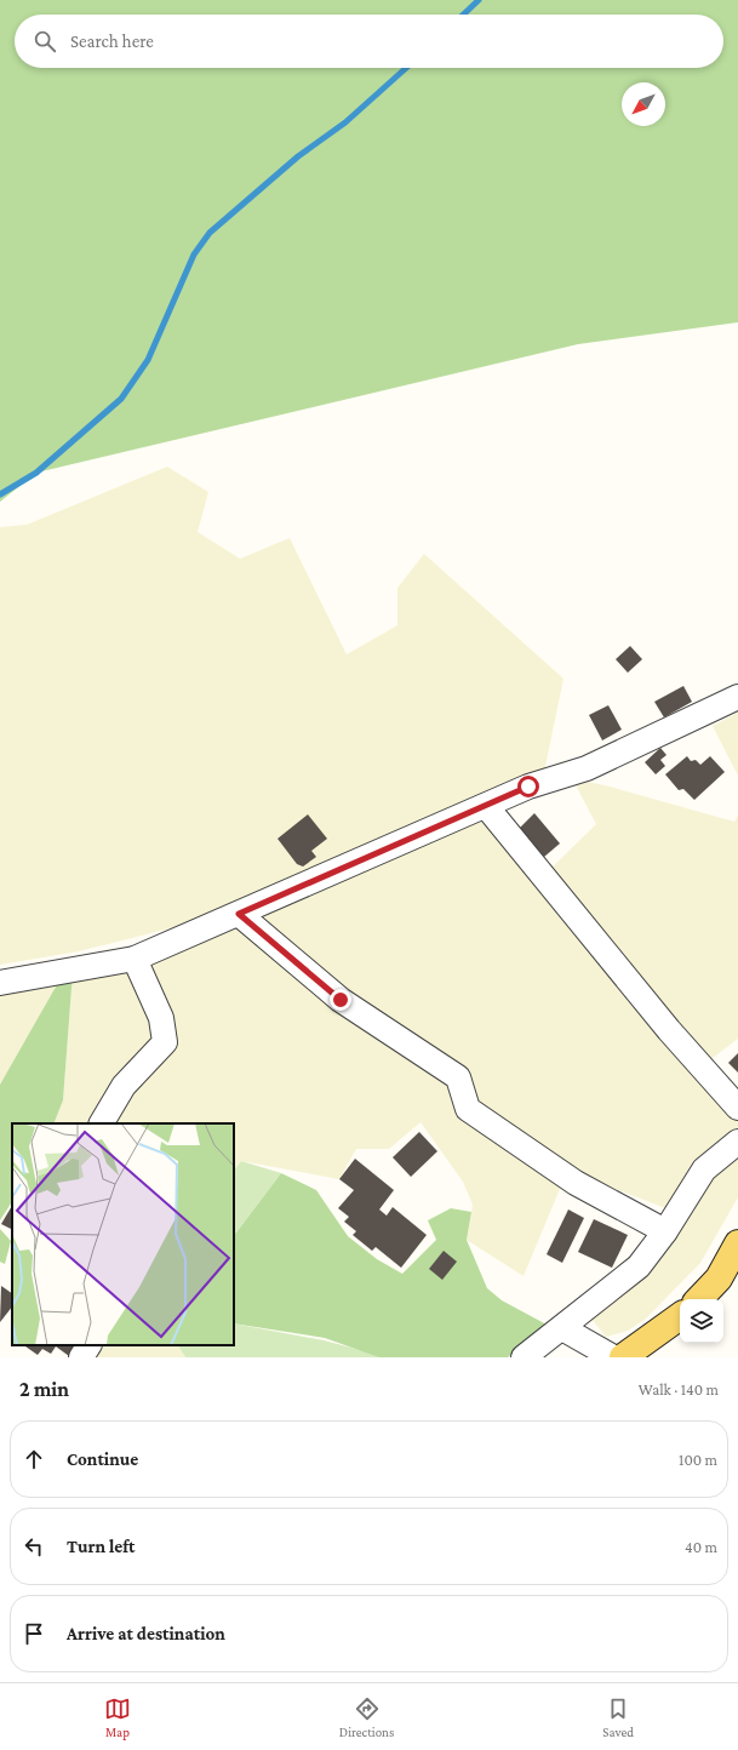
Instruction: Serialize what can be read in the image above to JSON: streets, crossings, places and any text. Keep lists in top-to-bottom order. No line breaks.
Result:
{"north":"bottom left","page":{"search":"Search here","heading":["2 min","Walk · 140 m"],"list":[["Continue","100 m"],["Turn left","40 m"],"Arrive at destination"],"nav":["Map","Directions","Saved"]}}
